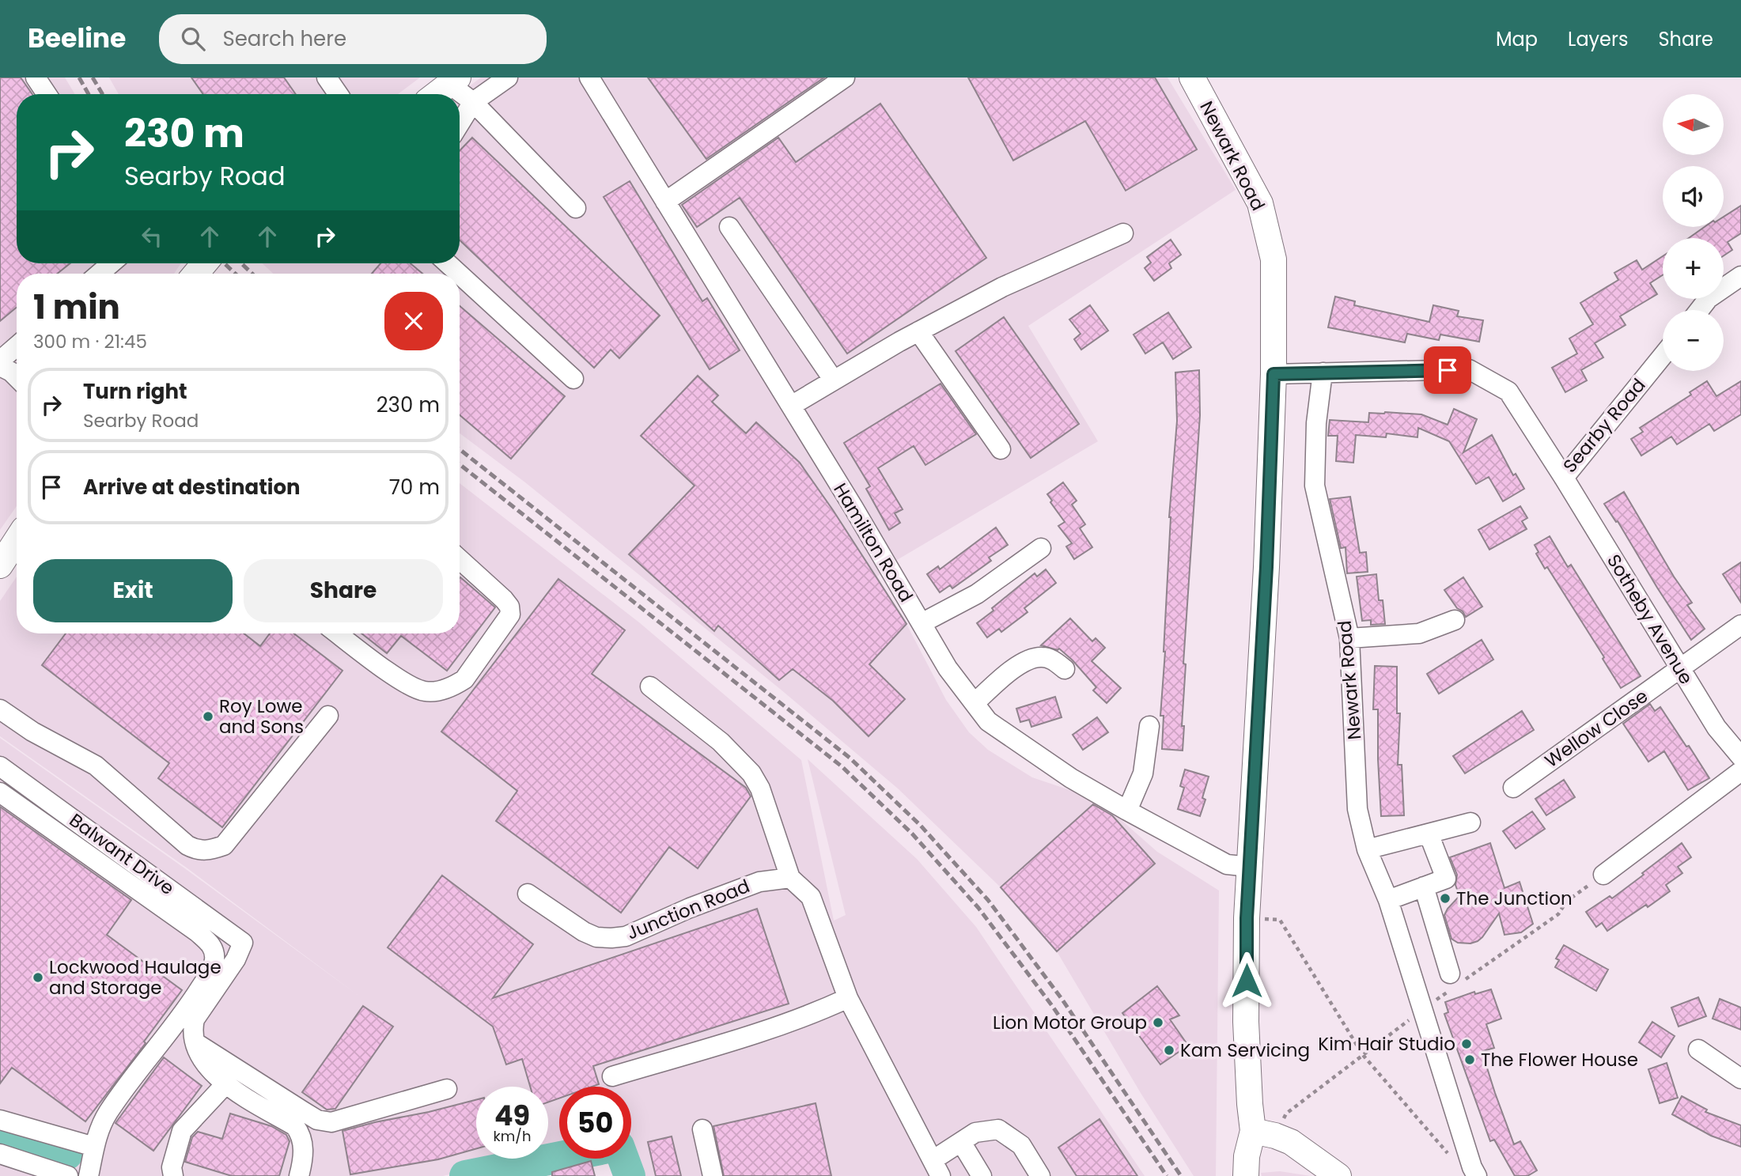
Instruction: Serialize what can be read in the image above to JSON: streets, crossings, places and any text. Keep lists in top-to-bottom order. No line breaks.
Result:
{"streets":{"main road":["Newark Road"],"street":["Searby Road","Hamilton Road","Sotheby Avenue","Wellow Close","Balwant Drive","Junction Road"]},"crossings":[["Newark Road","Searby Road"],["Newark Road","Hamilton Road"],["Searby Road","Sotheby Avenue"],["Sotheby Avenue","Wellow Close"]],"places":["Roy Lowe and Sons","The Junction","Lockwood Haulage and Storage","Lion Motor Group","Kim Hair Studio","Kam Servicing","The Flower House"],"north":"left","page":{"header":"Beeline","search":"Search here","nav":["Map","Layers","Share"],"map_buttons":["+","−"],"turn":["230 m","Searby Road"],"heading":["1 min","300 m · 21:45"],"list":[{"name":"Turn right","note":"Searby Road","value":"230 m"},{"name":"Arrive at destination","value":"70 m"}],"buttons":["Exit","Share"],"speed":"49 km/h","limit":"50"}}
